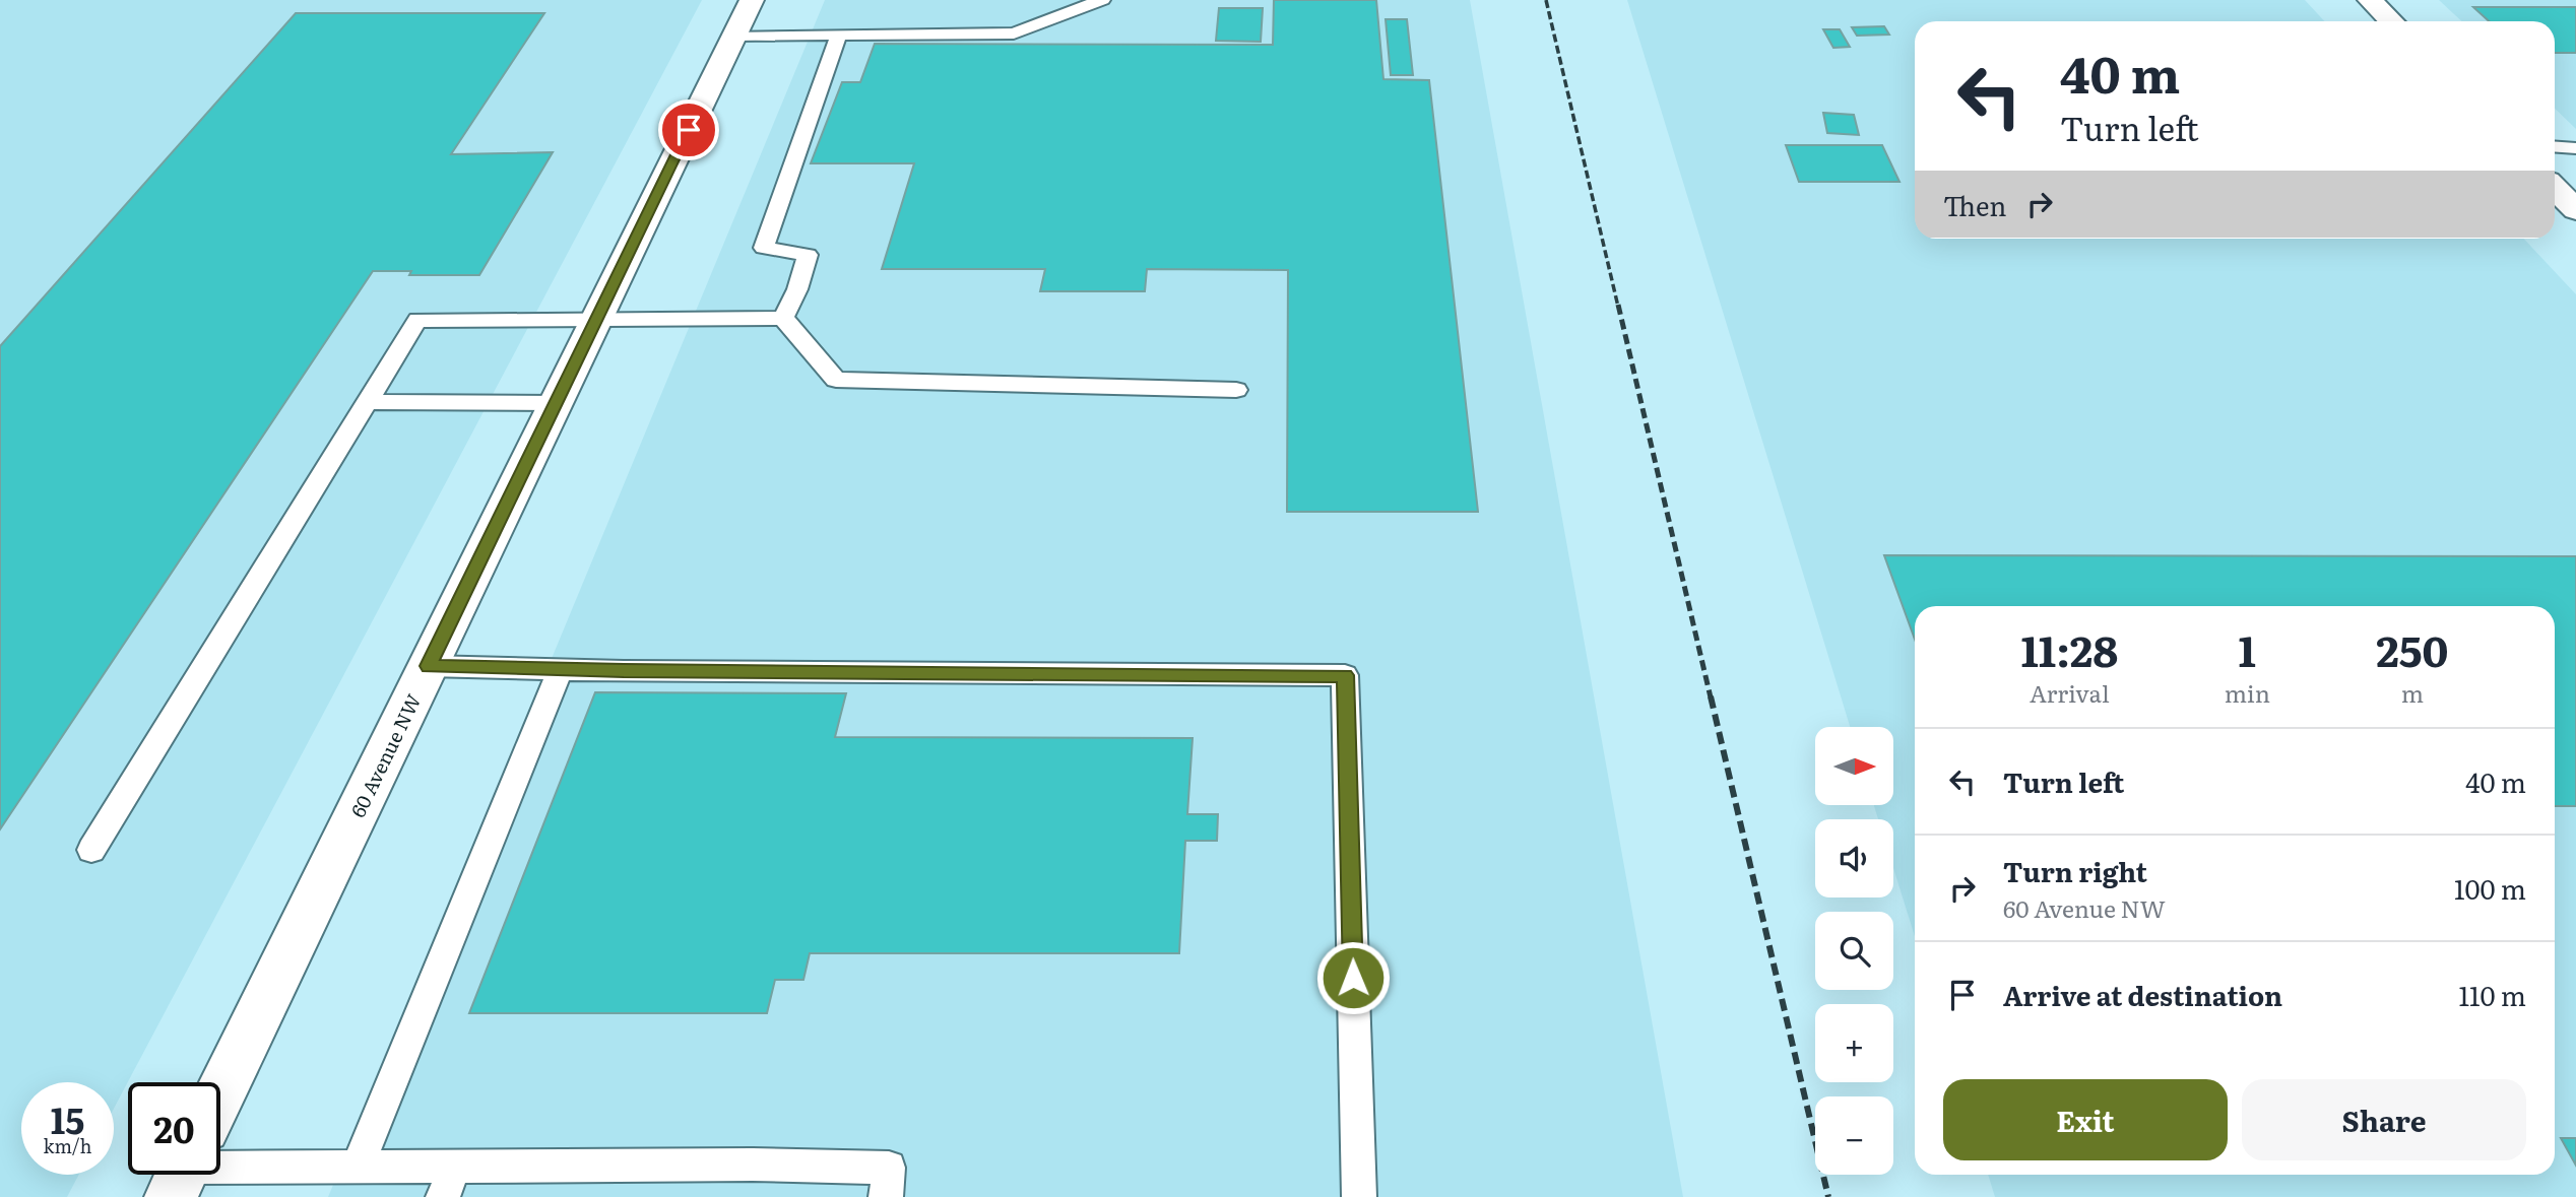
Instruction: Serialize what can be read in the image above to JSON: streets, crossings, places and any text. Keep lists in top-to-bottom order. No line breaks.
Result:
{"streets":{"street":["60 Avenue NW"]},"north":"right","page":{"turn":["40 m","Turn left"],"then":"Then","eta":["11:28","Arrival","1","min","250","m"],"map_buttons":["+","−"],"list":[{"name":"Turn left","value":"40 m"},{"name":"Turn right","note":"60 Avenue NW","value":"100 m"},{"name":"Arrive at destination","value":"110 m"}],"buttons":["Exit","Share"],"speed":"15 km/h","limit":"20"}}
